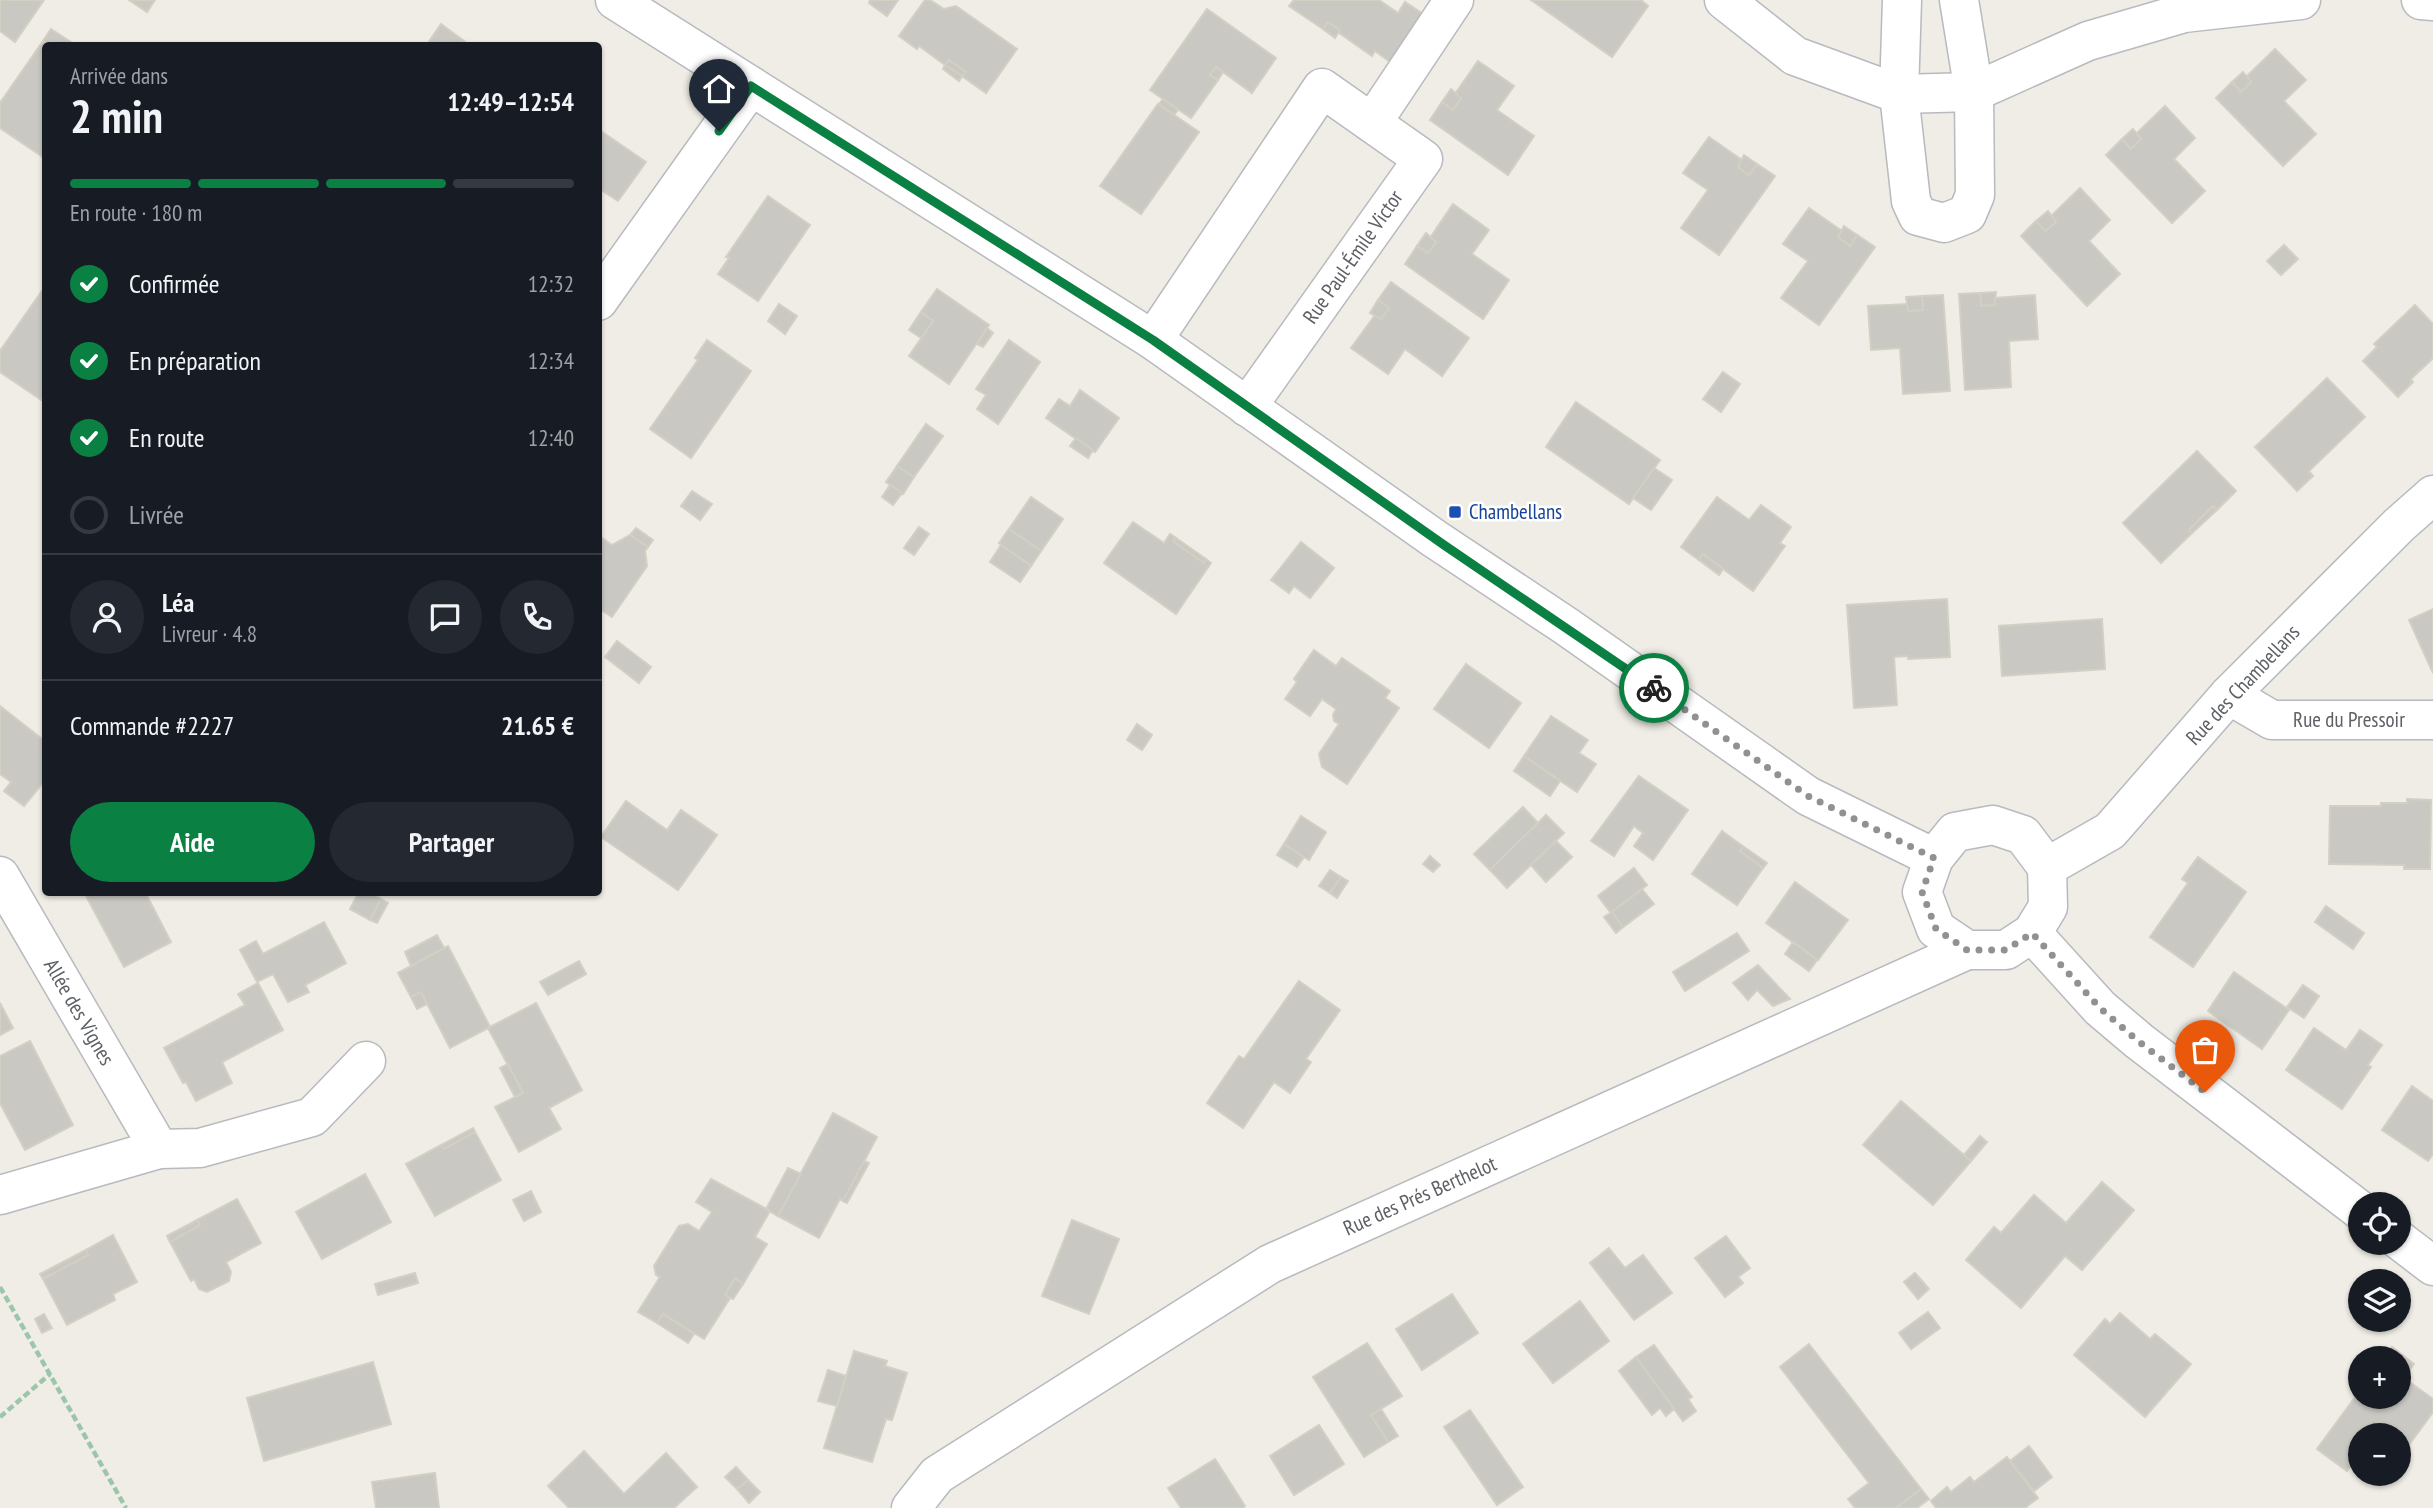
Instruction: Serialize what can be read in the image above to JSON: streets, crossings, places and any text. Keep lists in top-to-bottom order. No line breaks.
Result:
{"streets":{"street":["Rue Paul-Émile Victor","Rue des Chambellans","Rue du Pressoir","Allée des Vignes","Rue des Prés Berthelot"]},"crossings":[["Rue des Chambellans","Rue du Pressoir"],["Rue des Chambellans","Rue des Prés Berthelot"]],"places":{"transit":["Chambellans"]},"page":{"heading":["2 min","Arrivée dans","12:49–12:54"],"panel":["Léa","Livreur · 4.8","Commande #2227","21.65 €"],"bar":"En route · 180 m","list":[["Confirmée","12:32"],["En préparation","12:34"],["En route","12:40"],"Livrée"],"buttons":["Aide","Partager"],"map_buttons":["+","−"]}}
